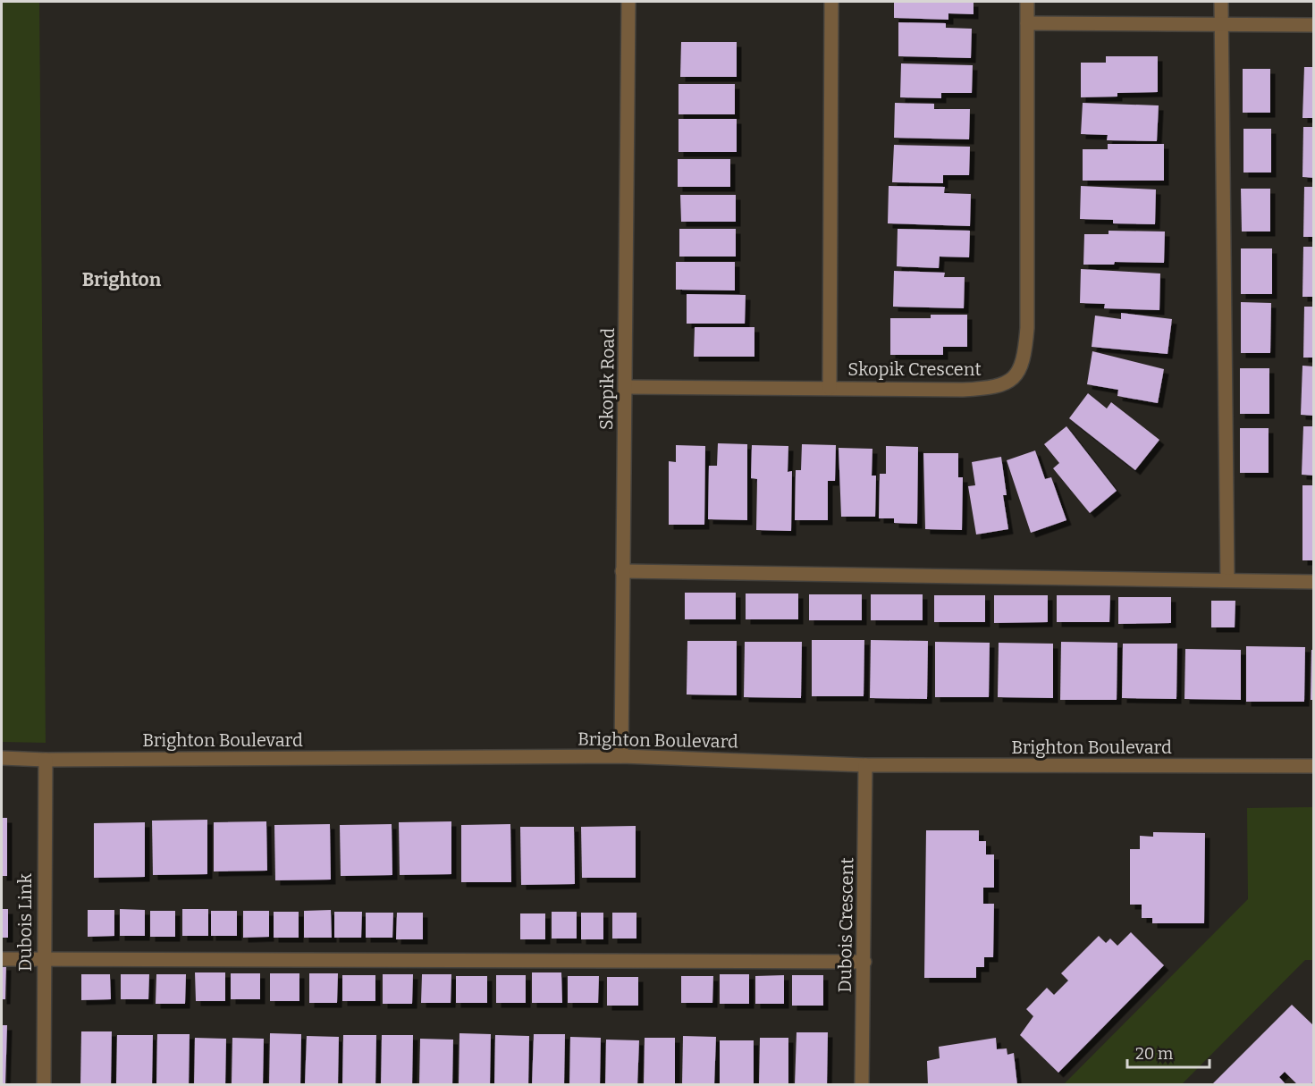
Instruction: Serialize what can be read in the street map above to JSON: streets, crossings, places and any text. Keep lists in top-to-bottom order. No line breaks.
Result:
{"streets":{"street":["Skopik Crescent","Skopik Road","Brighton Boulevard","Dubois Link","Dubois Crescent"]},"crossings":[["Skopik Crescent","Skopik Road"],["Skopik Road","Brighton Boulevard"],["Brighton Boulevard","Dubois Link"],["Brighton Boulevard","Dubois Crescent"]],"districts":["Brighton"],"scale_bar":"20 m"}
